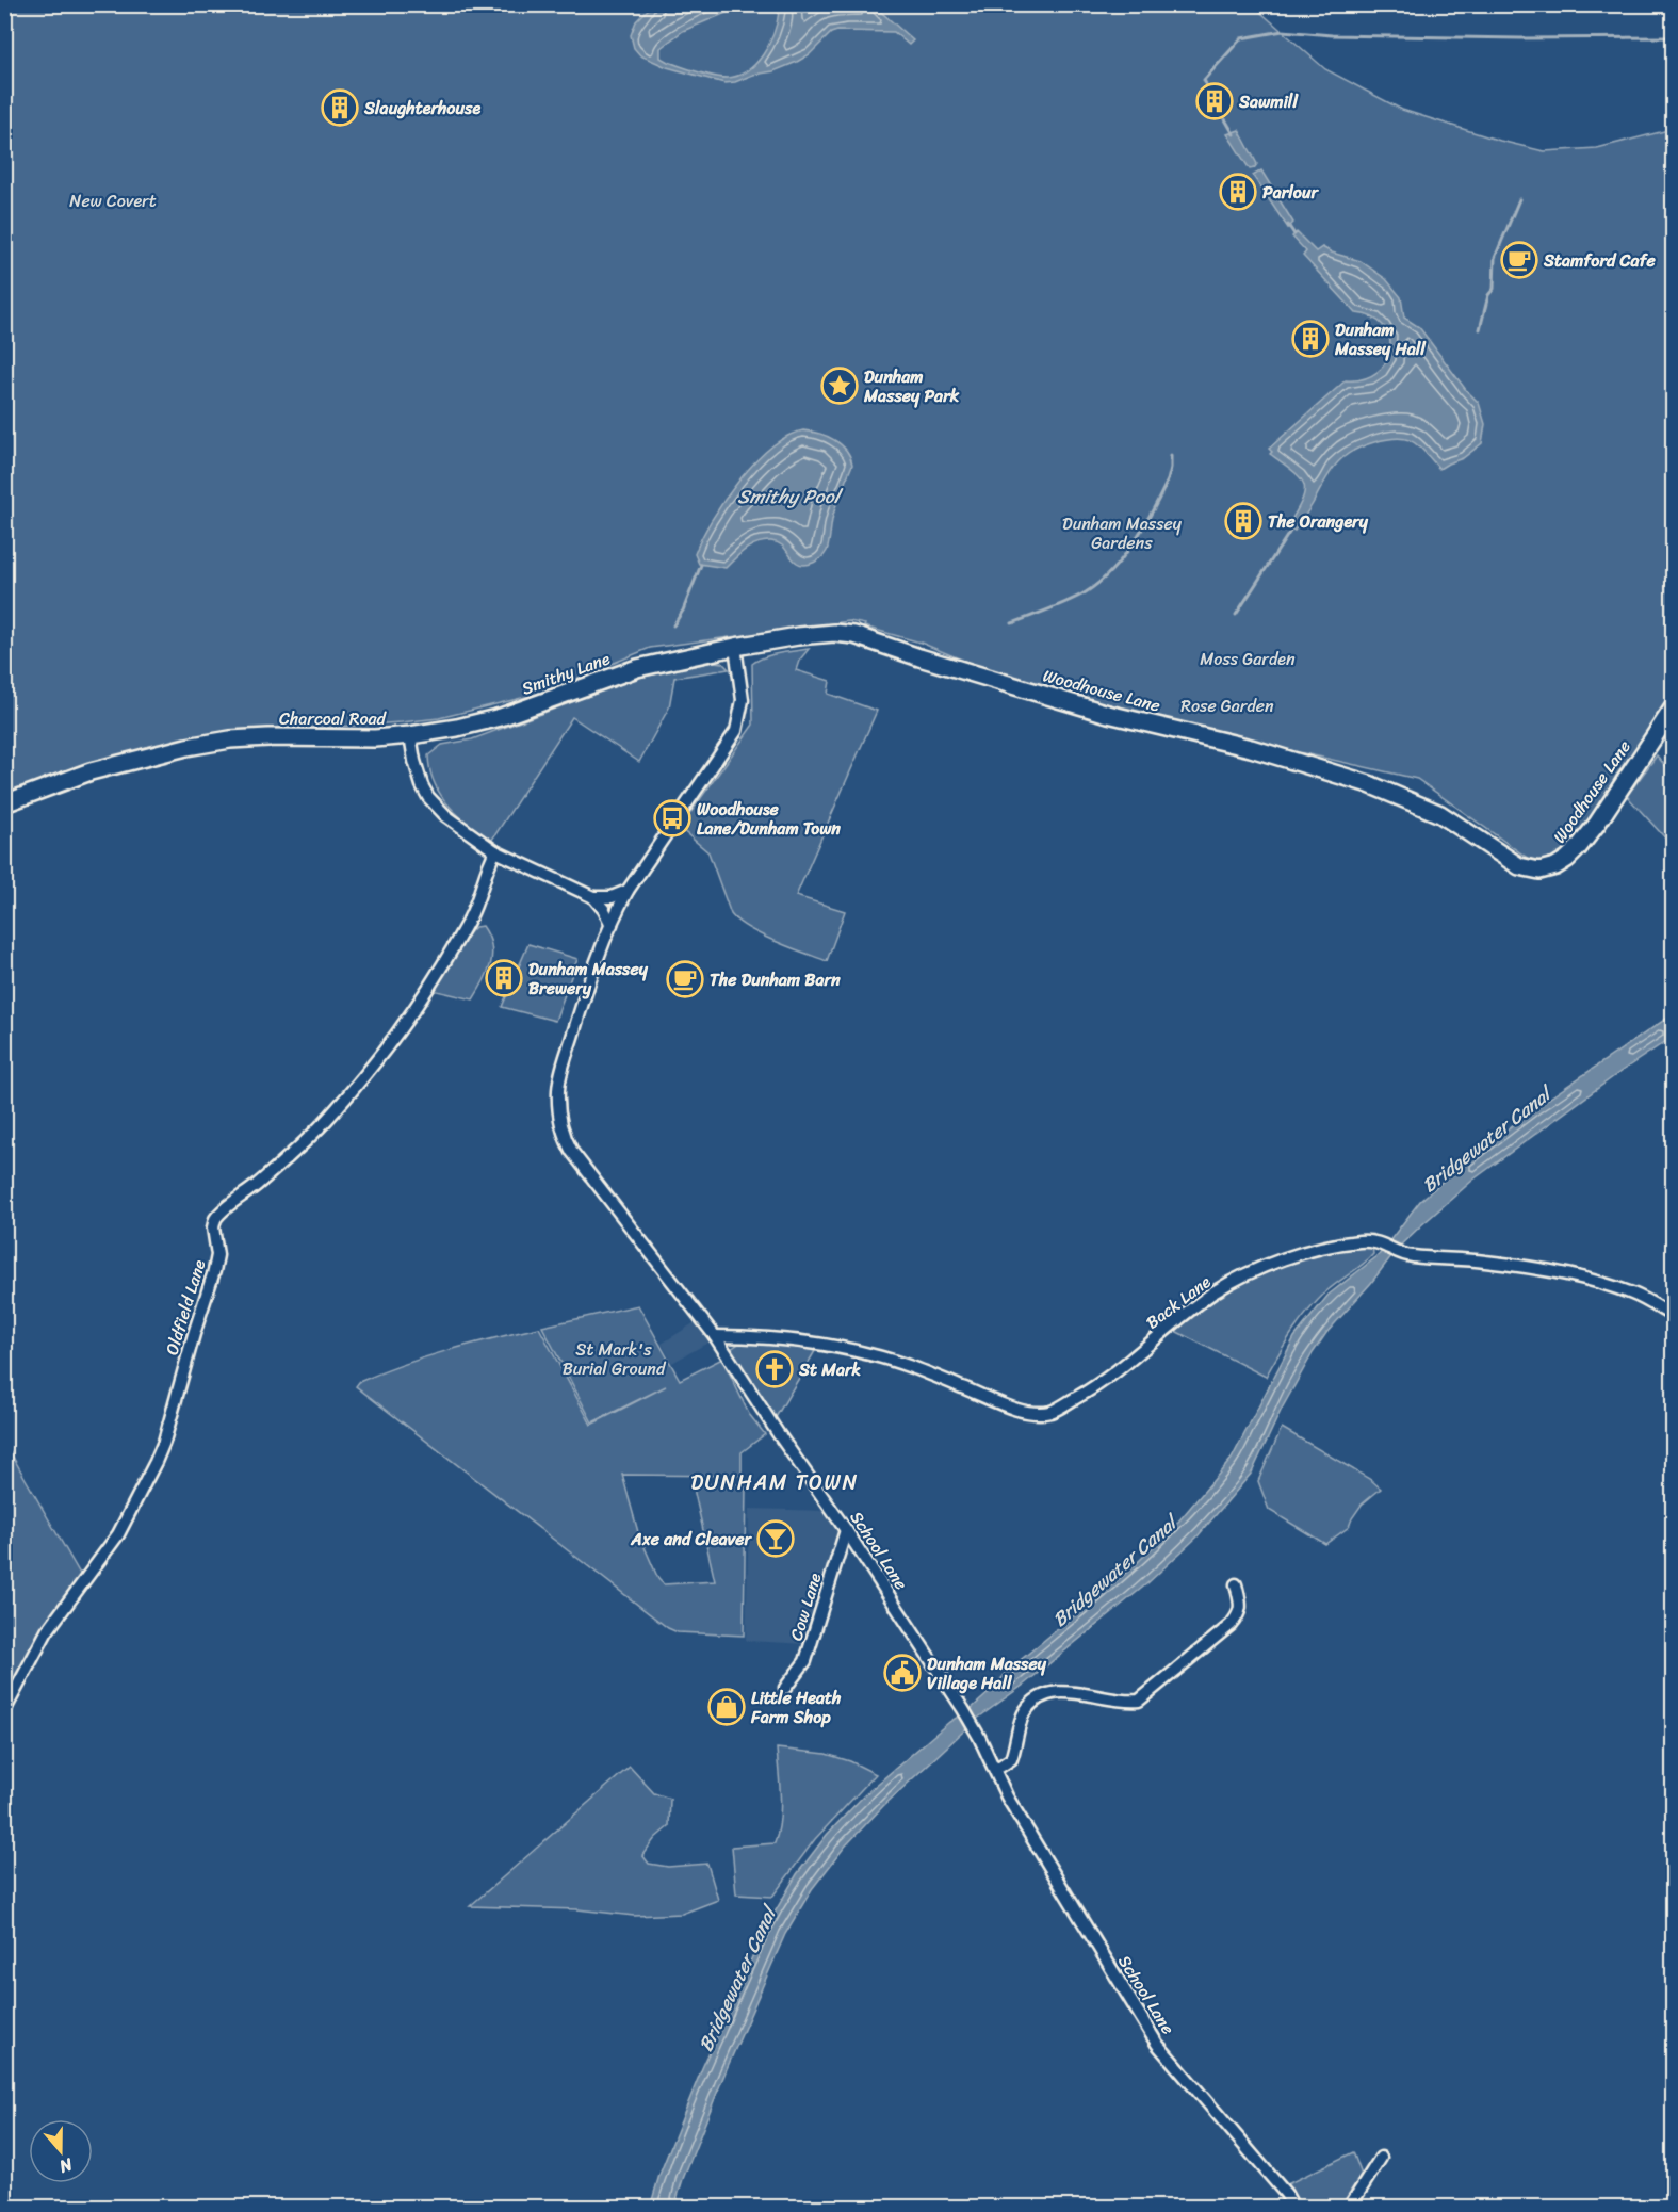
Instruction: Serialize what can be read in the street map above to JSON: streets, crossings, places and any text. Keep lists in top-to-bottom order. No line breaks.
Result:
{"streets":{"main road":["Smithy Lane","Woodhouse Lane","Charcoal Road"],"street":["Back Lane","Oldfield Lane","School Lane","Cow Lane"]},"crossings":[["Smithy Lane","Woodhouse Lane"],["Smithy Lane","Charcoal Road"],["Charcoal Road","Oldfield Lane"],["Back Lane","School Lane"],["School Lane","Cow Lane"]],"districts":["DUNHAM TOWN"],"water":["Smithy Pool","Bridgewater Canal"],"parks":["New Covert","Dunham Massey Gardens","Moss Garden","Rose Garden","St Mark's Burial Ground"],"places":{"building":["Sawmill","Slaughterhouse","Parlour","Dunham Massey Hall","The Orangery","Dunham Massey Brewery"],"cafe":["Stamford Cafe","The Dunham Barn"],"place":["Dunham Massey Park"],"bus stop":["Woodhouse Lane/Dunham Town"],"church":["St Mark"],"bar":["Axe and Cleaver"],"public building":["Dunham Massey Village Hall"],"shop":["Little Heath Farm Shop"]},"north":"bottom"}
